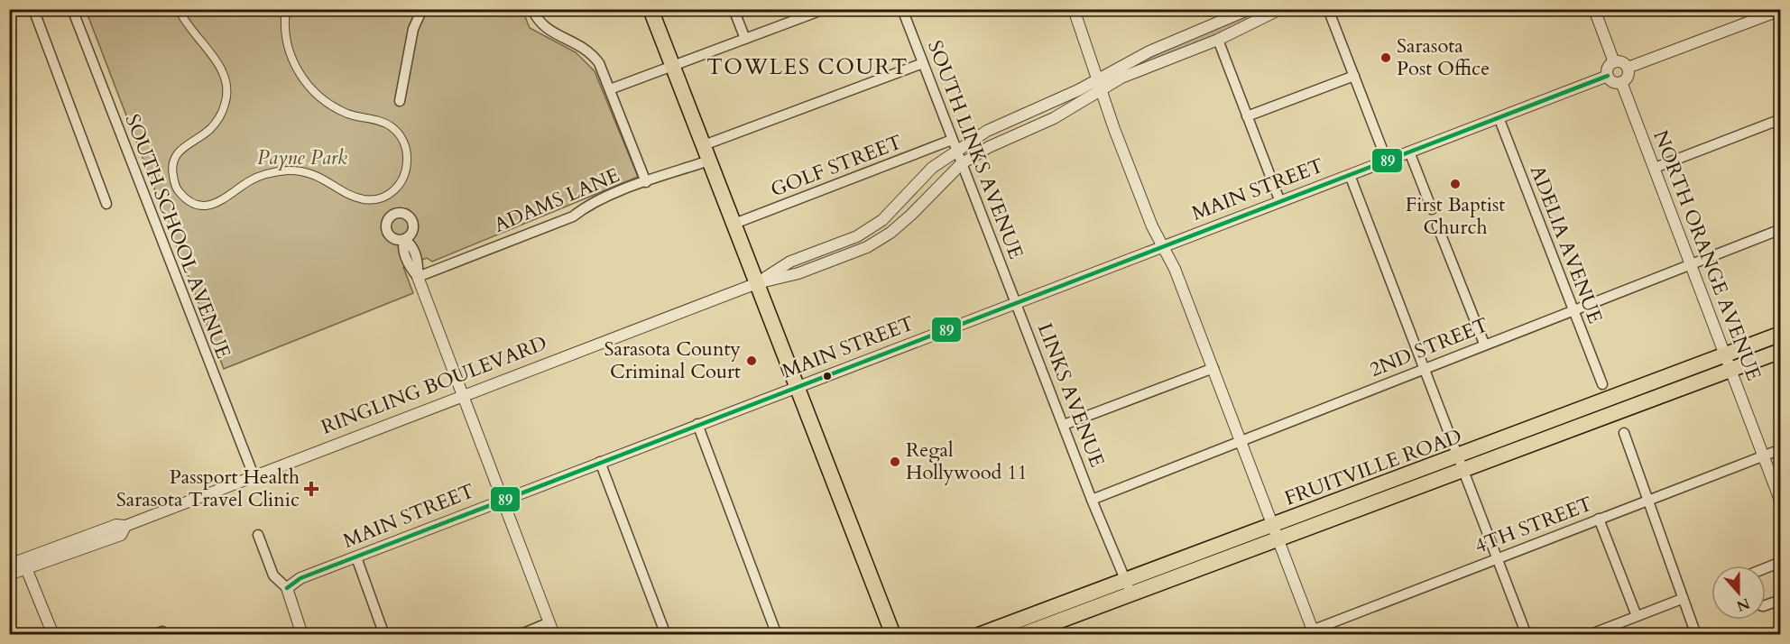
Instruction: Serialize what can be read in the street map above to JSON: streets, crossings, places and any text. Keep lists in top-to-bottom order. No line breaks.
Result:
{"streets":{"main road":["FRUITVILLE ROAD"],"street":["SOUTH LINKS AVENUE","GOLF STREET","MAIN STREET","ADAMS LANE","SOUTH SCHOOL AVENUE","ADELIA AVENUE","NORTH ORANGE AVENUE","2ND STREET","RINGLING BOULEVARD","LINKS AVENUE","4TH STREET"]},"crossings":[["SOUTH LINKS AVENUE","GOLF STREET"],["SOUTH LINKS AVENUE","MAIN STREET"],["SOUTH LINKS AVENUE","RINGLING BOULEVARD"],["SOUTH LINKS AVENUE","LINKS AVENUE"],["GOLF STREET","RINGLING BOULEVARD"],["MAIN STREET","ADELIA AVENUE"],["MAIN STREET","NORTH ORANGE AVENUE"],["MAIN STREET","LINKS AVENUE"],["SOUTH SCHOOL AVENUE","RINGLING BOULEVARD"],["ADELIA AVENUE","2ND STREET"],["NORTH ORANGE AVENUE","2ND STREET"],["NORTH ORANGE AVENUE","FRUITVILLE ROAD"],["NORTH ORANGE AVENUE","4TH STREET"],["2ND STREET","LINKS AVENUE"],["LINKS AVENUE","FRUITVILLE ROAD"]],"districts":["TOWLES COURT"],"parks":["Payne Park"],"places":{"other":["Sarasota Post Office","First Baptist Church","Sarasota County Criminal Court","Regal Hollywood 11"],"health":["Passport Health Sarasota Travel Clinic"]},"lines":["transit line 89"],"north":"bottom"}
